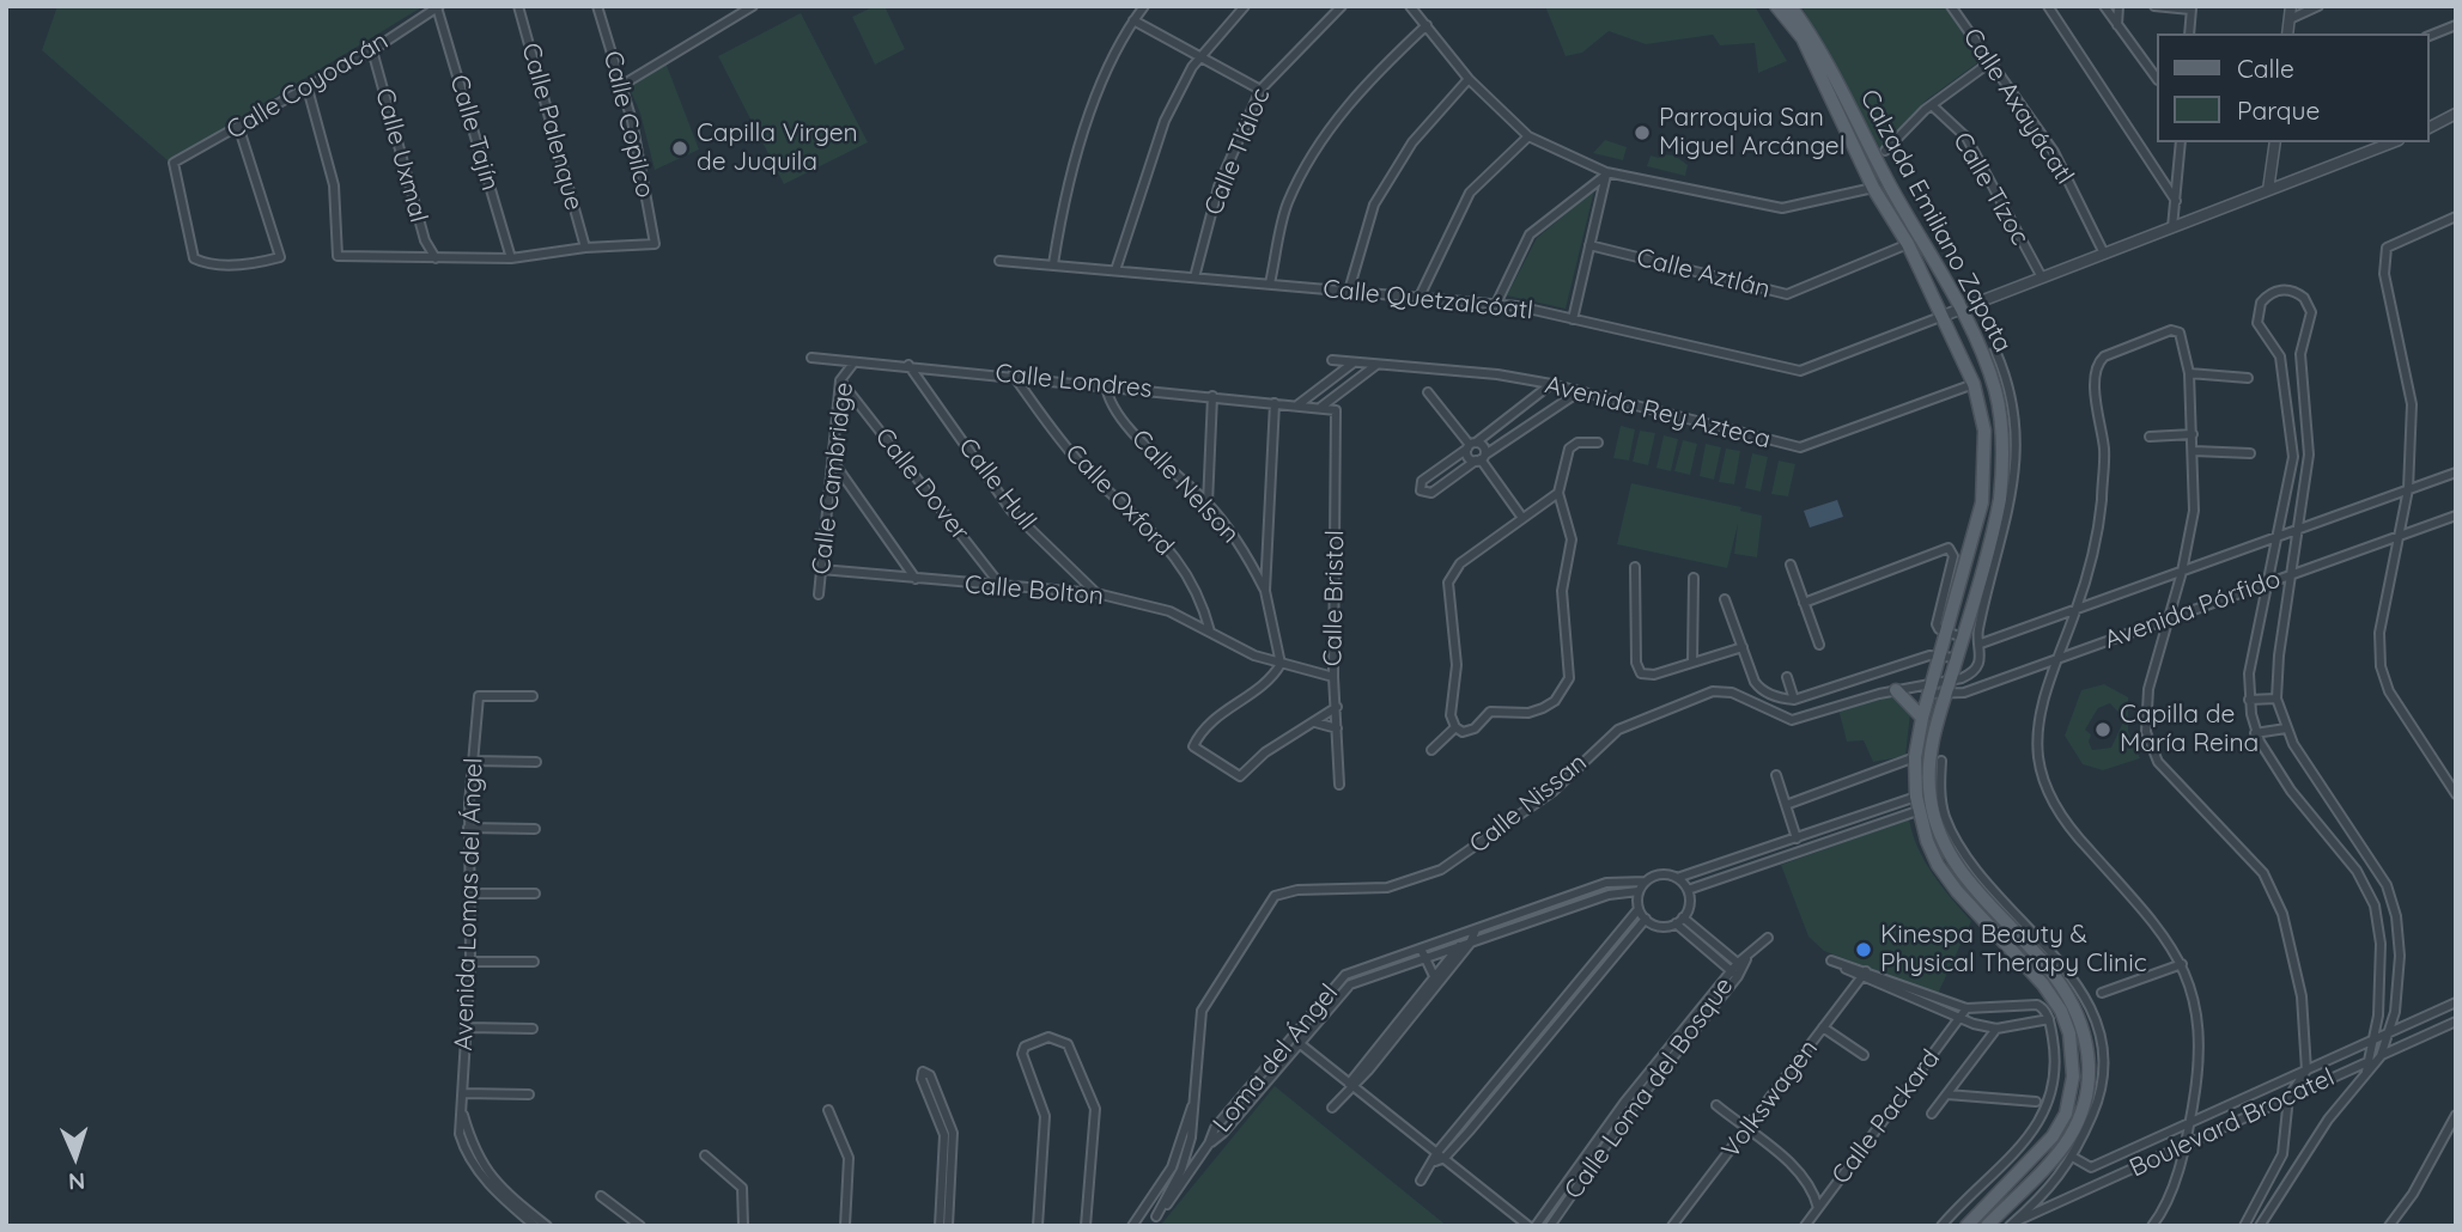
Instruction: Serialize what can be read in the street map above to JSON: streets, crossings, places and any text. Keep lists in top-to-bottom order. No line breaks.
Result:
{"streets":{"main road":["Calzada Emiliano Zapata"],"street":["Calle Coyoacán","Calle Axayácatl","Calle Copilco","Calle Palenque","Calle Tajín","Calle Tláloc","Calle Uxmal","Calle Tízoc","Calle Aztlán","Calle Quetzalcóatl","Calle Londres","Avenida Rey Azteca","Calle Cambridge","Calle Dover","Calle Hull","Calle Nelson","Calle Oxford","Calle Bolton","Calle Bristol","Avenida Pórfido","Calle Nissan","Avenida Lomas del Ángel","Loma del Ángel","Calle Loma del Bosque","Volkswagen","Calle Packard","Boulevard Brocatel"]},"crossings":[["Calle Coyoacán","Calle Tajín"],["Calle Coyoacán","Calle Uxmal"],["Calle Copilco","Calle Palenque"],["Calle Tláloc","Calle Quetzalcóatl"],["Calzada Emiliano Zapata","Calle Aztlán"],["Calzada Emiliano Zapata","Calle Quetzalcóatl"],["Calzada Emiliano Zapata","Avenida Rey Azteca"],["Calzada Emiliano Zapata","Avenida Pórfido"],["Calzada Emiliano Zapata","Calle Nissan"],["Calle Londres","Calle Cambridge"],["Calle Londres","Calle Hull"],["Calle Londres","Calle Nelson"],["Calle Londres","Calle Oxford"],["Calle Londres","Calle Bristol"],["Calle Cambridge","Calle Dover"],["Calle Cambridge","Calle Bolton"],["Calle Dover","Calle Bolton"],["Calle Hull","Calle Bolton"],["Calle Oxford","Calle Bolton"],["Calle Bolton","Calle Bristol"],["Avenida Pórfido","Calle Nissan"],["Loma del Ángel","Calle Loma del Bosque"]],"places":["Parroquia San Miguel Arcángel","Capilla Virgen de Juquila","Capilla de María Reina","Kinespa Beauty & Physical Therapy Clinic"],"legend":["Calle","Parque"],"north":"bottom"}
